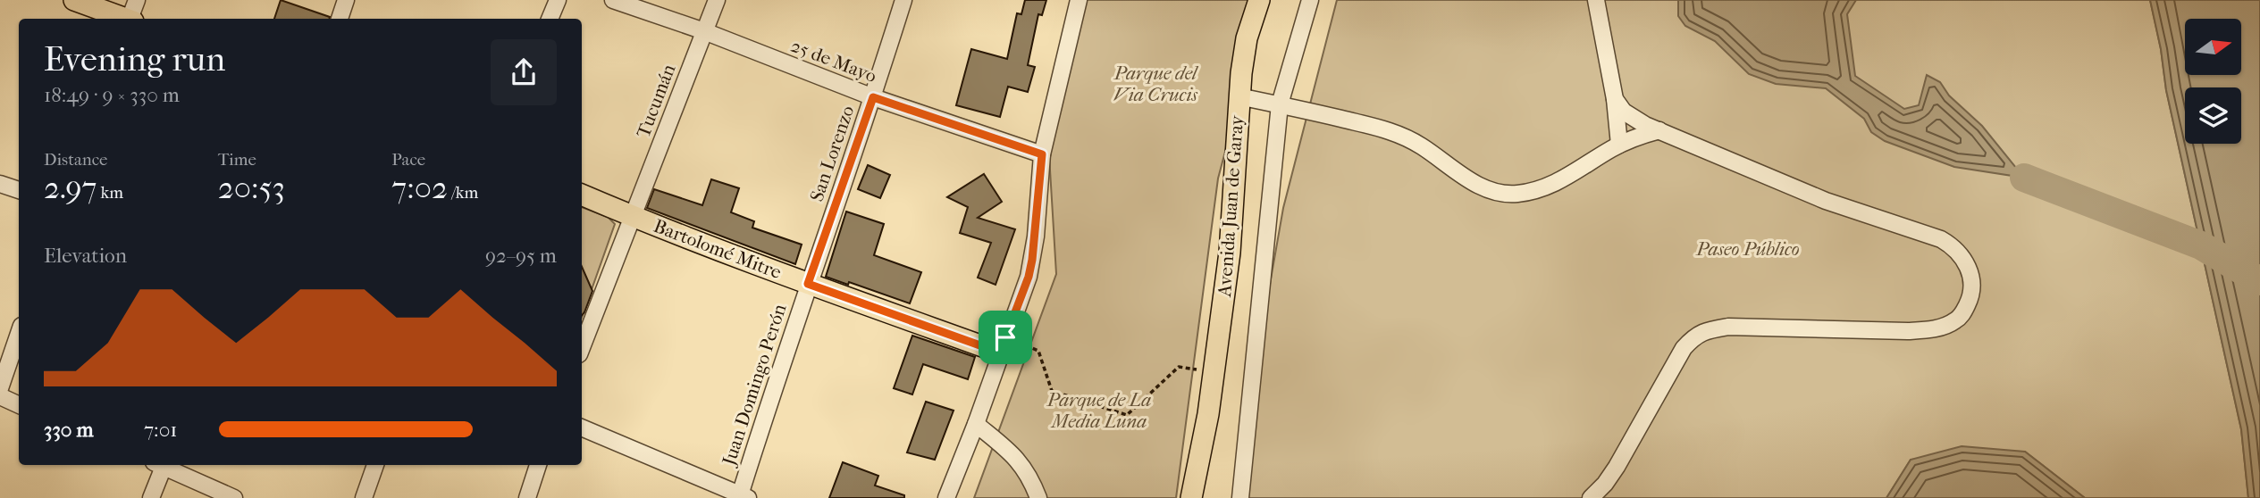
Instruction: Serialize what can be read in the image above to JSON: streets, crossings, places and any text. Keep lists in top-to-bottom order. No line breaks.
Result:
{"streets":{"main road":["Avenida Juan de Garay","Bartolomé Mitre"],"street":["25 de Mayo","Tucumán","San Lorenzo","Juan Domingo Perón"]},"crossings":[["25 de Mayo","Tucumán"],["25 de Mayo","San Lorenzo"],["Tucumán","Bartolomé Mitre"],["San Lorenzo","Bartolomé Mitre"],["San Lorenzo","Juan Domingo Perón"],["Bartolomé Mitre","Juan Domingo Perón"]],"parks":["Parque del Via Crucis","Paseo Público","Parque de La Media Luna"],"north":"right","page":{"heading":["Evening run","18:49 · 9 × 330 m"],"stats":[["Distance","2.97 km"],["Time","20:53"],["Pace","7:02 /km"]],"chart":["Elevation","92–95 m"],"list":[{"name":"330 m","note":"7:01"}]}}
